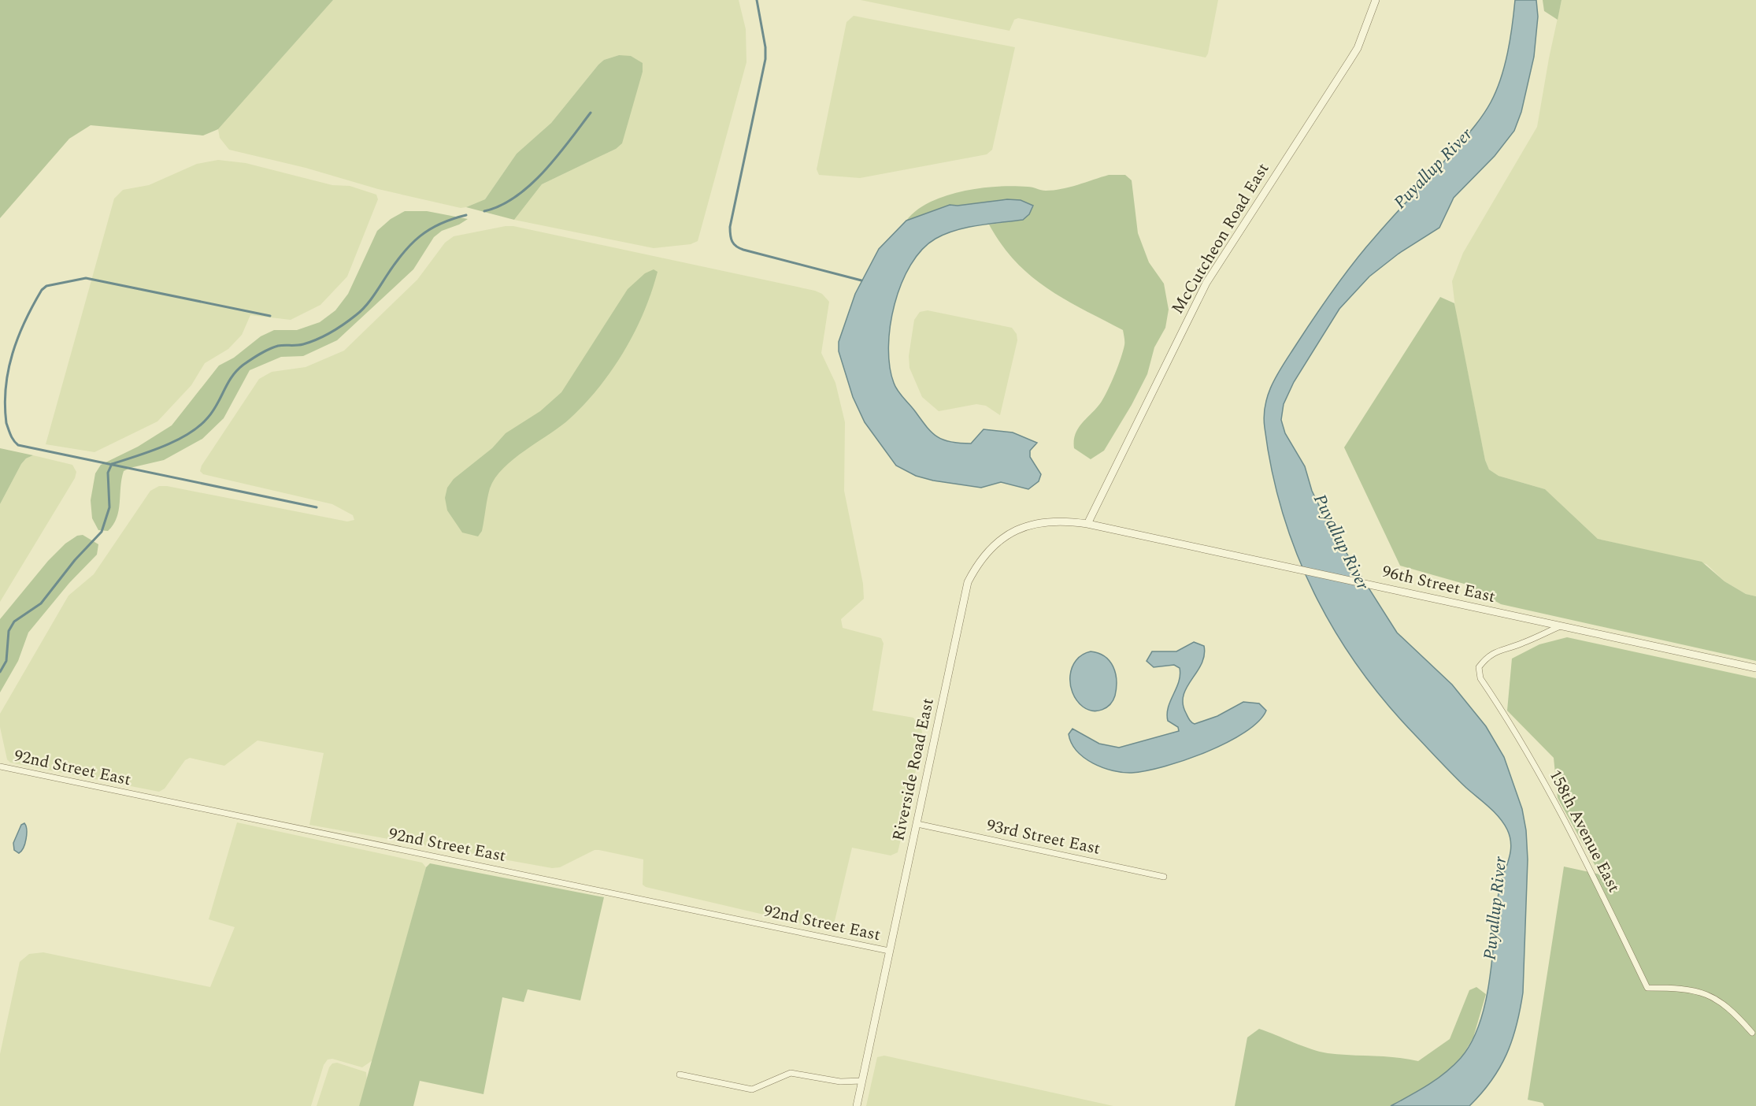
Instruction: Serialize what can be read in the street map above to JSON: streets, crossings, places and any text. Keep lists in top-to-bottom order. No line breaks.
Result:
{"streets":{"street":["McCutcheon Road East","96th Street East","92nd Street East","Riverside Road East","158th Avenue East","93rd Street East"]},"crossings":[["McCutcheon Road East","96th Street East"],["McCutcheon Road East","Riverside Road East"],["96th Street East","Riverside Road East"],["96th Street East","158th Avenue East"],["92nd Street East","Riverside Road East"],["Riverside Road East","93rd Street East"]],"water":["Puyallup River"]}
